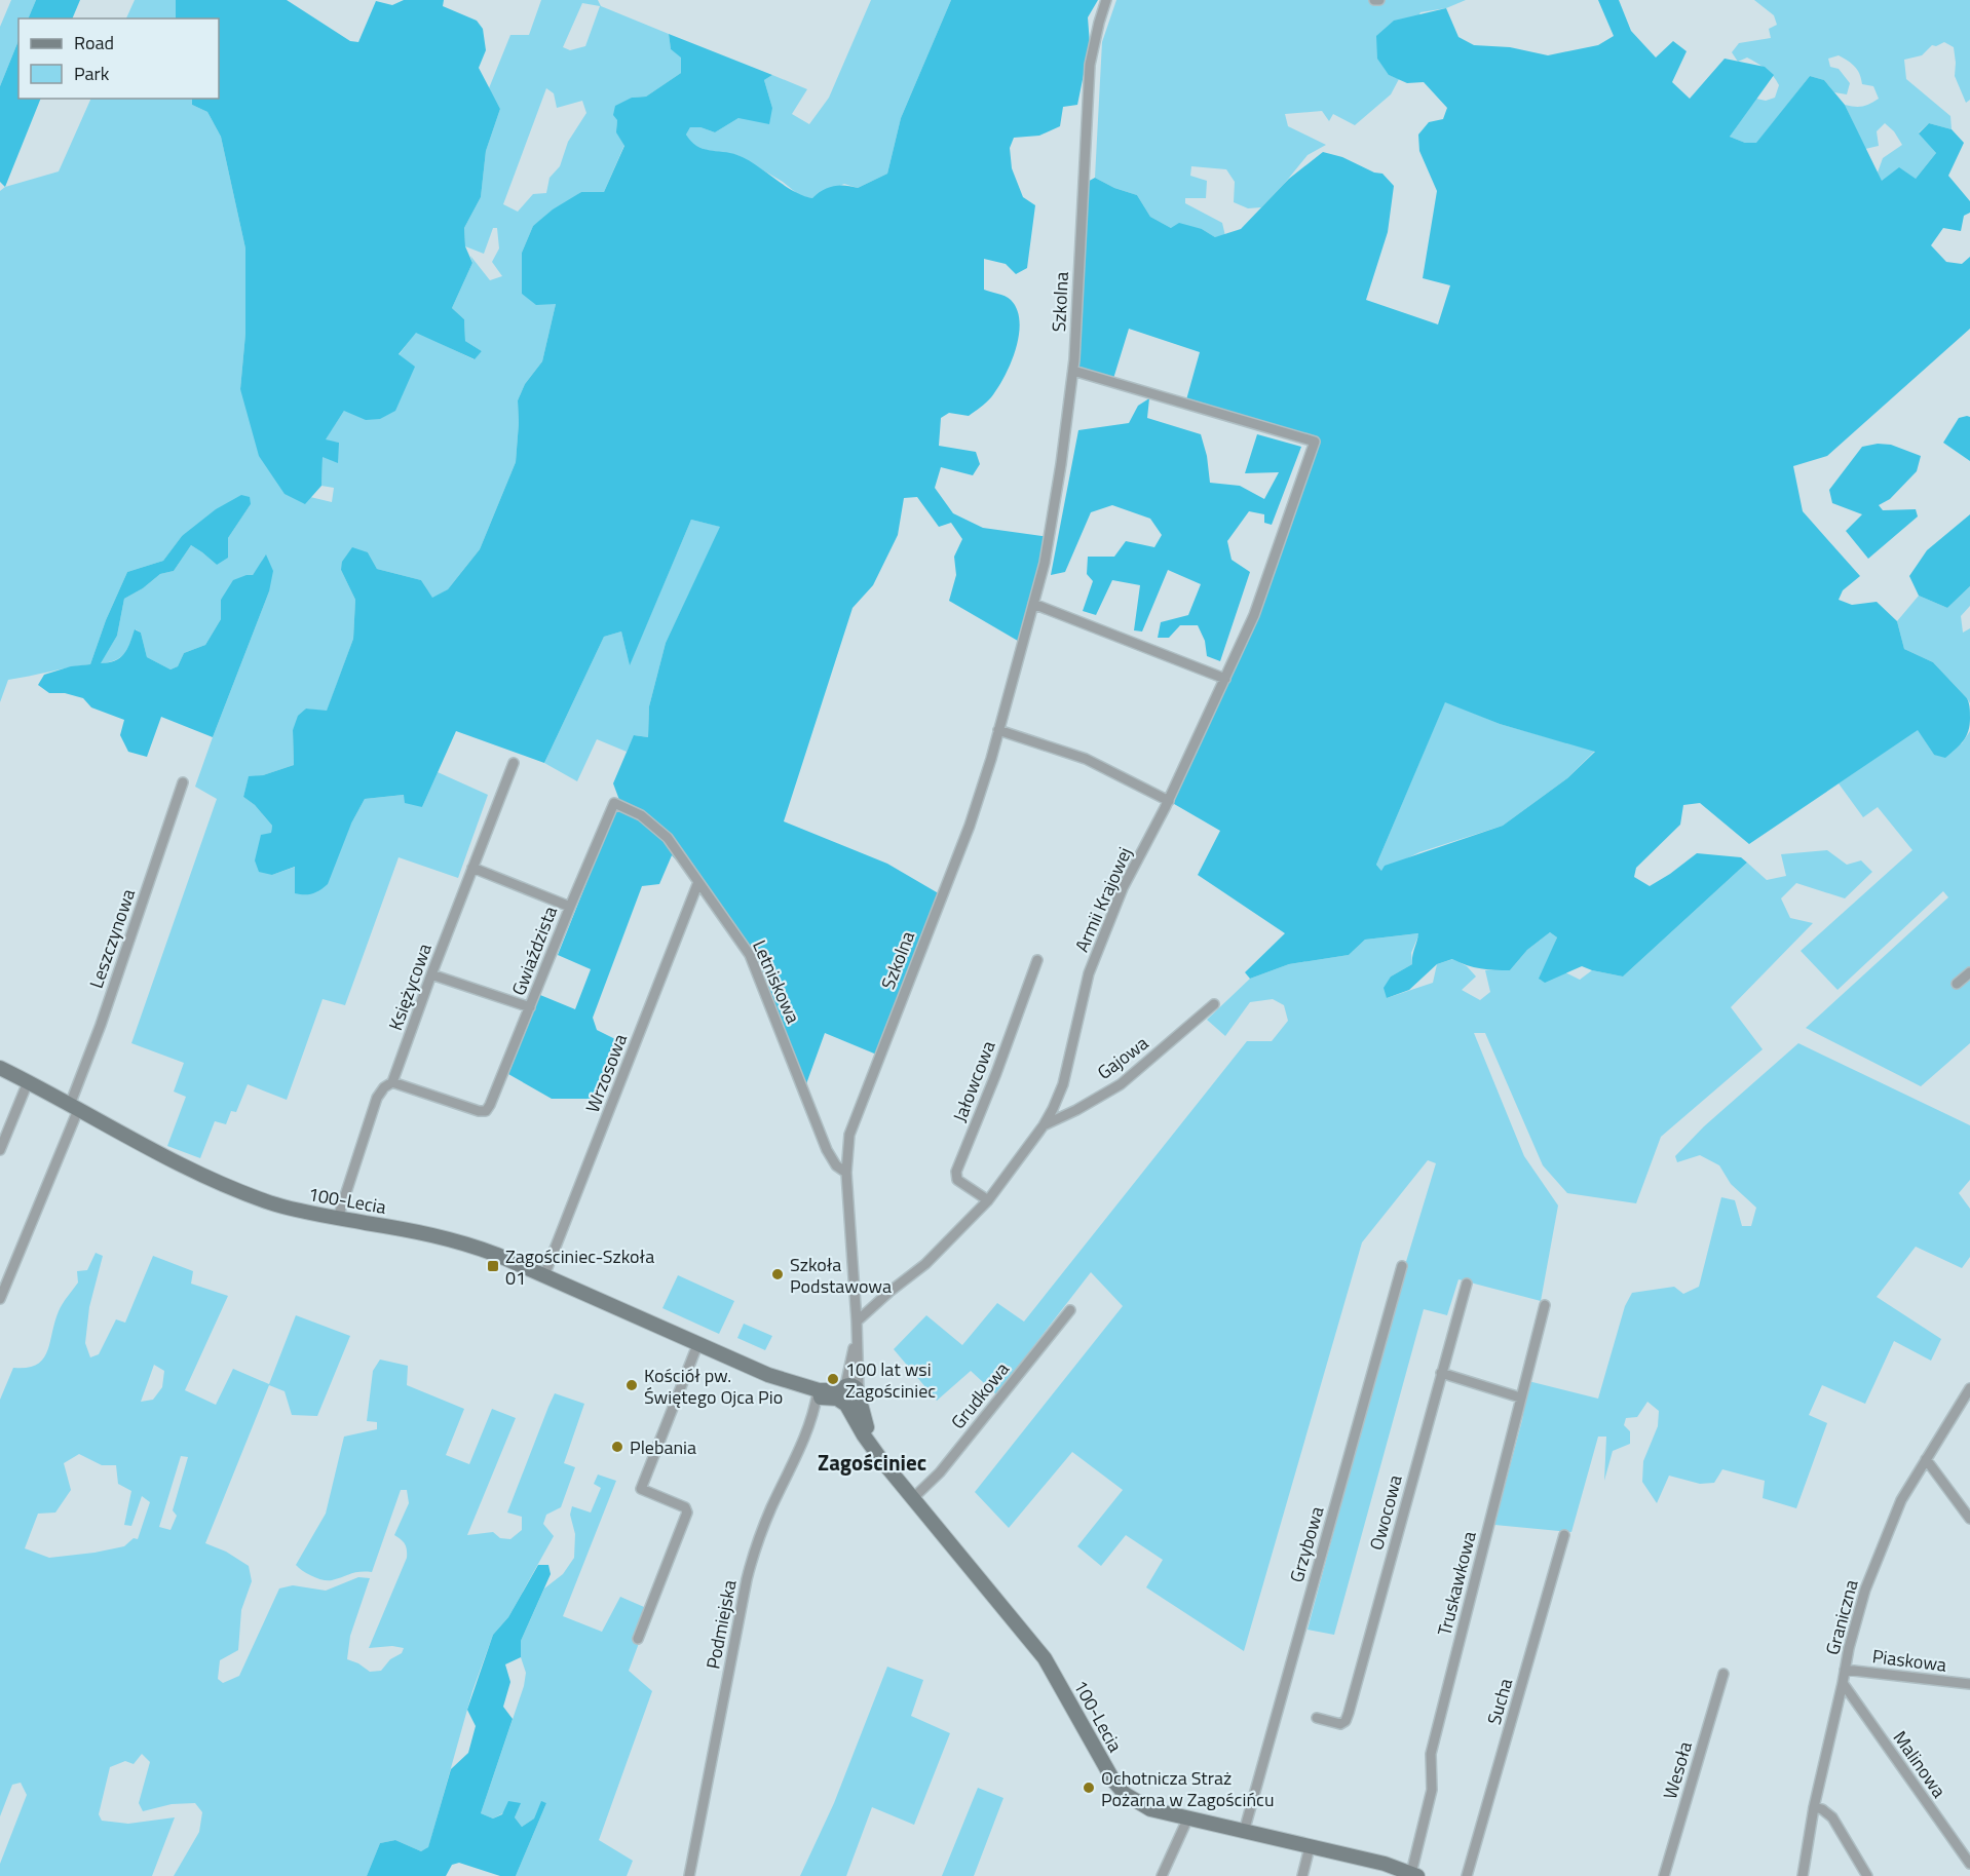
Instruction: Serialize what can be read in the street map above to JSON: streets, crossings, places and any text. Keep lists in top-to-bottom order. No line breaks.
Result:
{"streets":{"street":["Szkolna","Armii Krajowej","Leszczynowa","Gwiaździsta","Letniskowa","Księżycowa","Gajowa","Wrzosowa","Jałowcowa","100-Lecia","Grudkowa","Owocowa","Grzybowa","Truskawkowa","Graniczna","Podmiejska","Piaskowa","Sucha","Malinowa","Wesoła"]},"crossings":[["Szkolna","Armii Krajowej"],["Szkolna","Letniskowa"],["Szkolna","100-Lecia"],["Armii Krajowej","Gajowa"],["Armii Krajowej","Jałowcowa"],["Leszczynowa","100-Lecia"],["Gwiaździsta","Letniskowa"],["Gwiaździsta","Księżycowa"],["Letniskowa","Wrzosowa"],["Księżycowa","100-Lecia"],["Wrzosowa","100-Lecia"],["100-Lecia","Grudkowa"],["100-Lecia","Grzybowa"],["100-Lecia","Truskawkowa"],["100-Lecia","Podmiejska"],["Graniczna","Piaskowa"],["Graniczna","Malinowa"]],"districts":["Zagościniec"],"places":{"transit":["Zagościniec-Szkoła 01"],"other":["Szkoła Podstawowa","100 lat wsi Zagościniec","Kościół pw. Świętego Ojca Pio","Plebania","Ochotnicza Straż Pożarna w Zagościńcu"]},"legend":["Road","Park"]}
